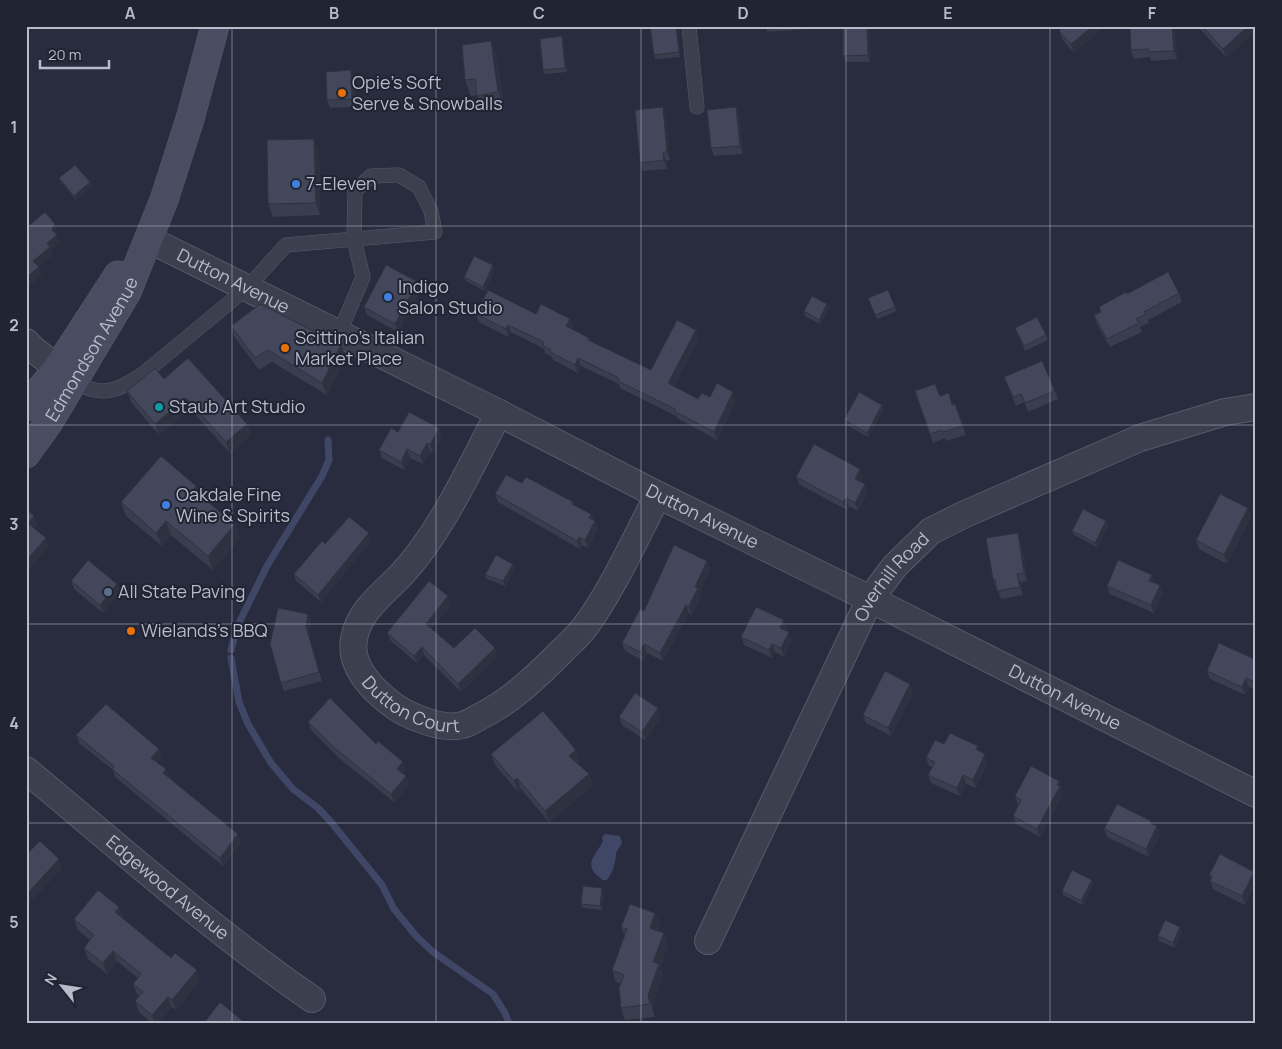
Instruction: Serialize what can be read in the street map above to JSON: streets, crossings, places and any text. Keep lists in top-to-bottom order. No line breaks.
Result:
{"streets":{"main road":["Edmondson Avenue"],"street":["Dutton Avenue","Overhill Road","Dutton Court","Edgewood Avenue"]},"crossings":[["Dutton Avenue","Edmondson Avenue"],["Dutton Avenue","Overhill Road"],["Dutton Avenue","Dutton Court"]],"places":["Opie's Soft Serve & Snowballs","7-Eleven","Indigo Salon Studio","Scittino's Italian Market Place","Staub Art Studio","Oakdale Fine Wine & Spirits","All State Paving","Wielands's BBQ"],"scale_bar":"20 m","north":"top left","grid":{"columns":["A","B","C","D","E","F"],"rows":["1","2","3","4","5"]}}
